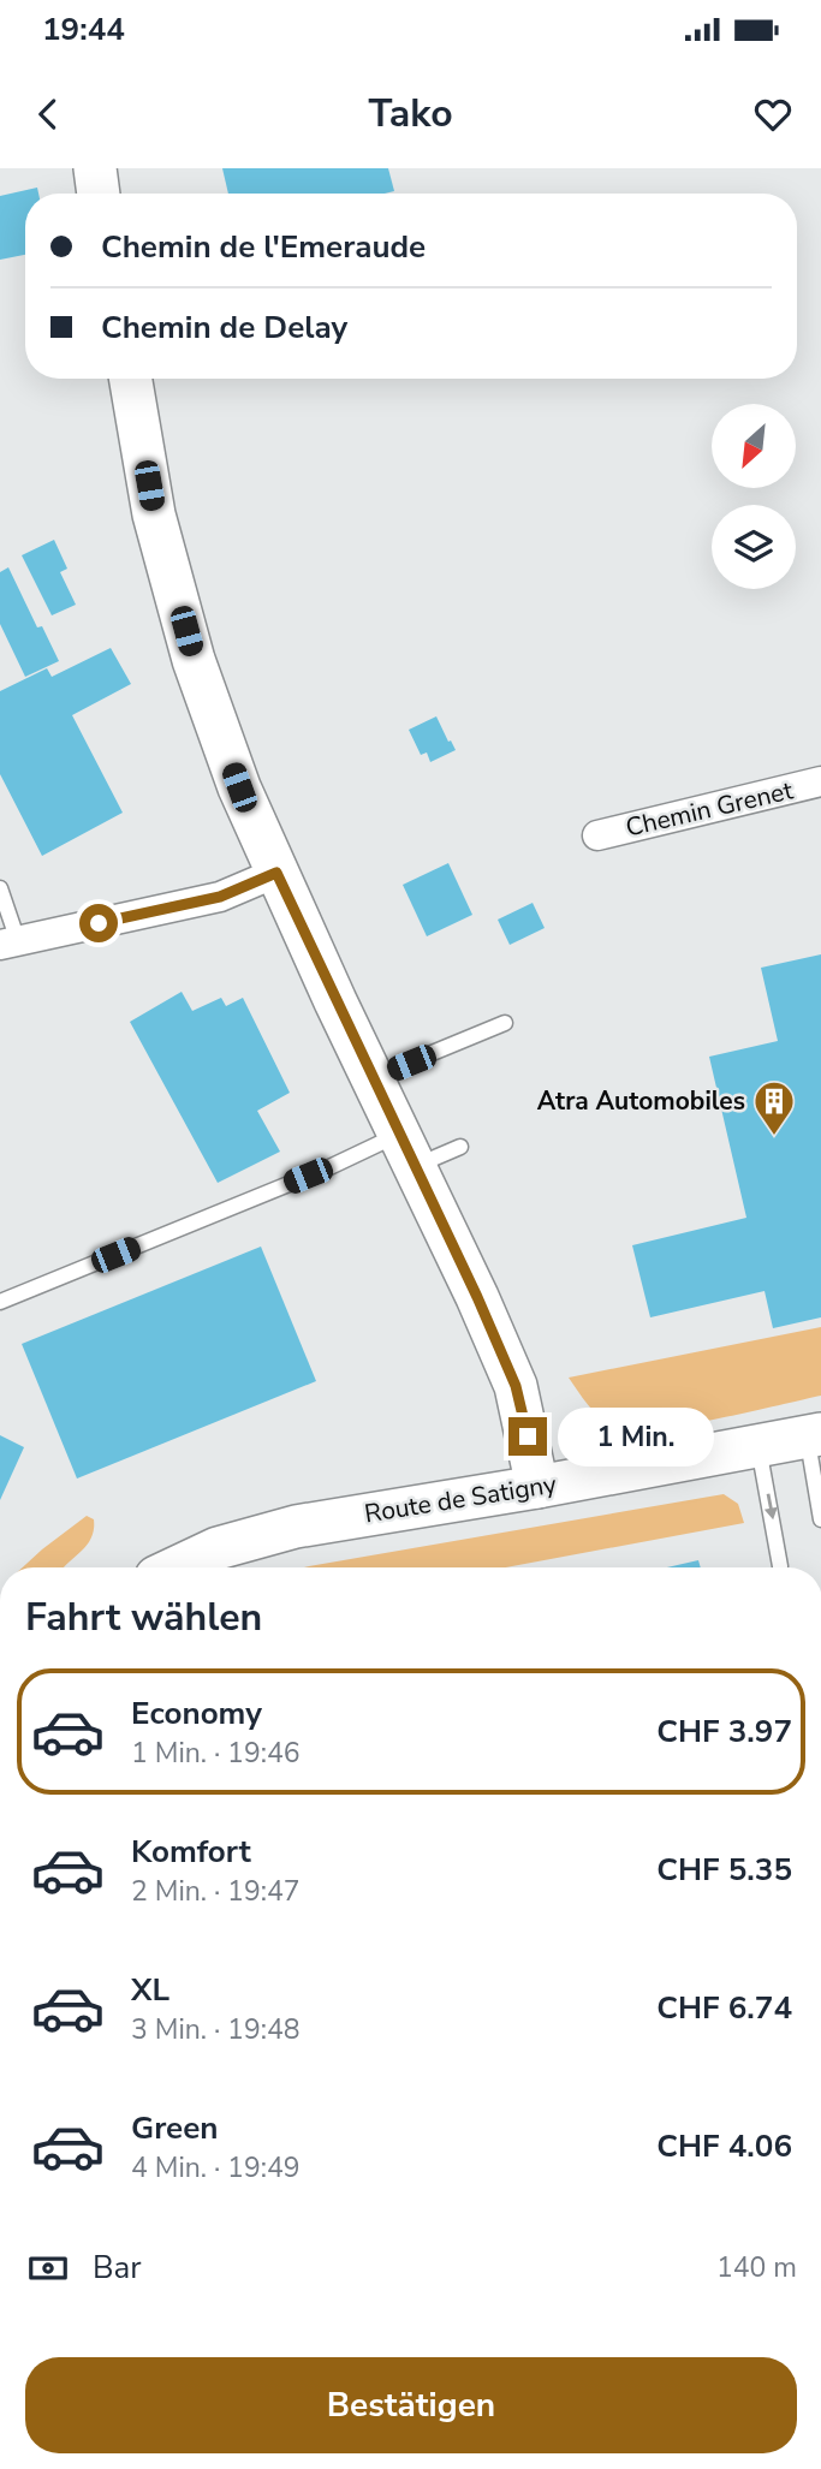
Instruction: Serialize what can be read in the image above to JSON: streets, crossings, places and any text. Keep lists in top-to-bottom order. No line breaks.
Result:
{"streets":{"street":["Chemin Grenet","Route de Satigny"]},"places":{"building":["Atra Automobiles"]},"north":"bottom left","page":{"status":"19:44","header":"Tako","banner":["Chemin de l'Emeraude","Chemin de Delay"],"bubble":"1 Min.","heading":"Fahrt wählen","list":[{"name":"Economy","note":"1 Min. · 19:46","value":"CHF 3.97"},{"name":"Komfort","note":"2 Min. · 19:47","value":"CHF 5.35"},{"name":"XL","note":"3 Min. · 19:48","value":"CHF 6.74"},{"name":"Green","note":"4 Min. · 19:49","value":"CHF 4.06"}],"pay":["Bar","140 m"],"buttons":"Bestätigen"}}
